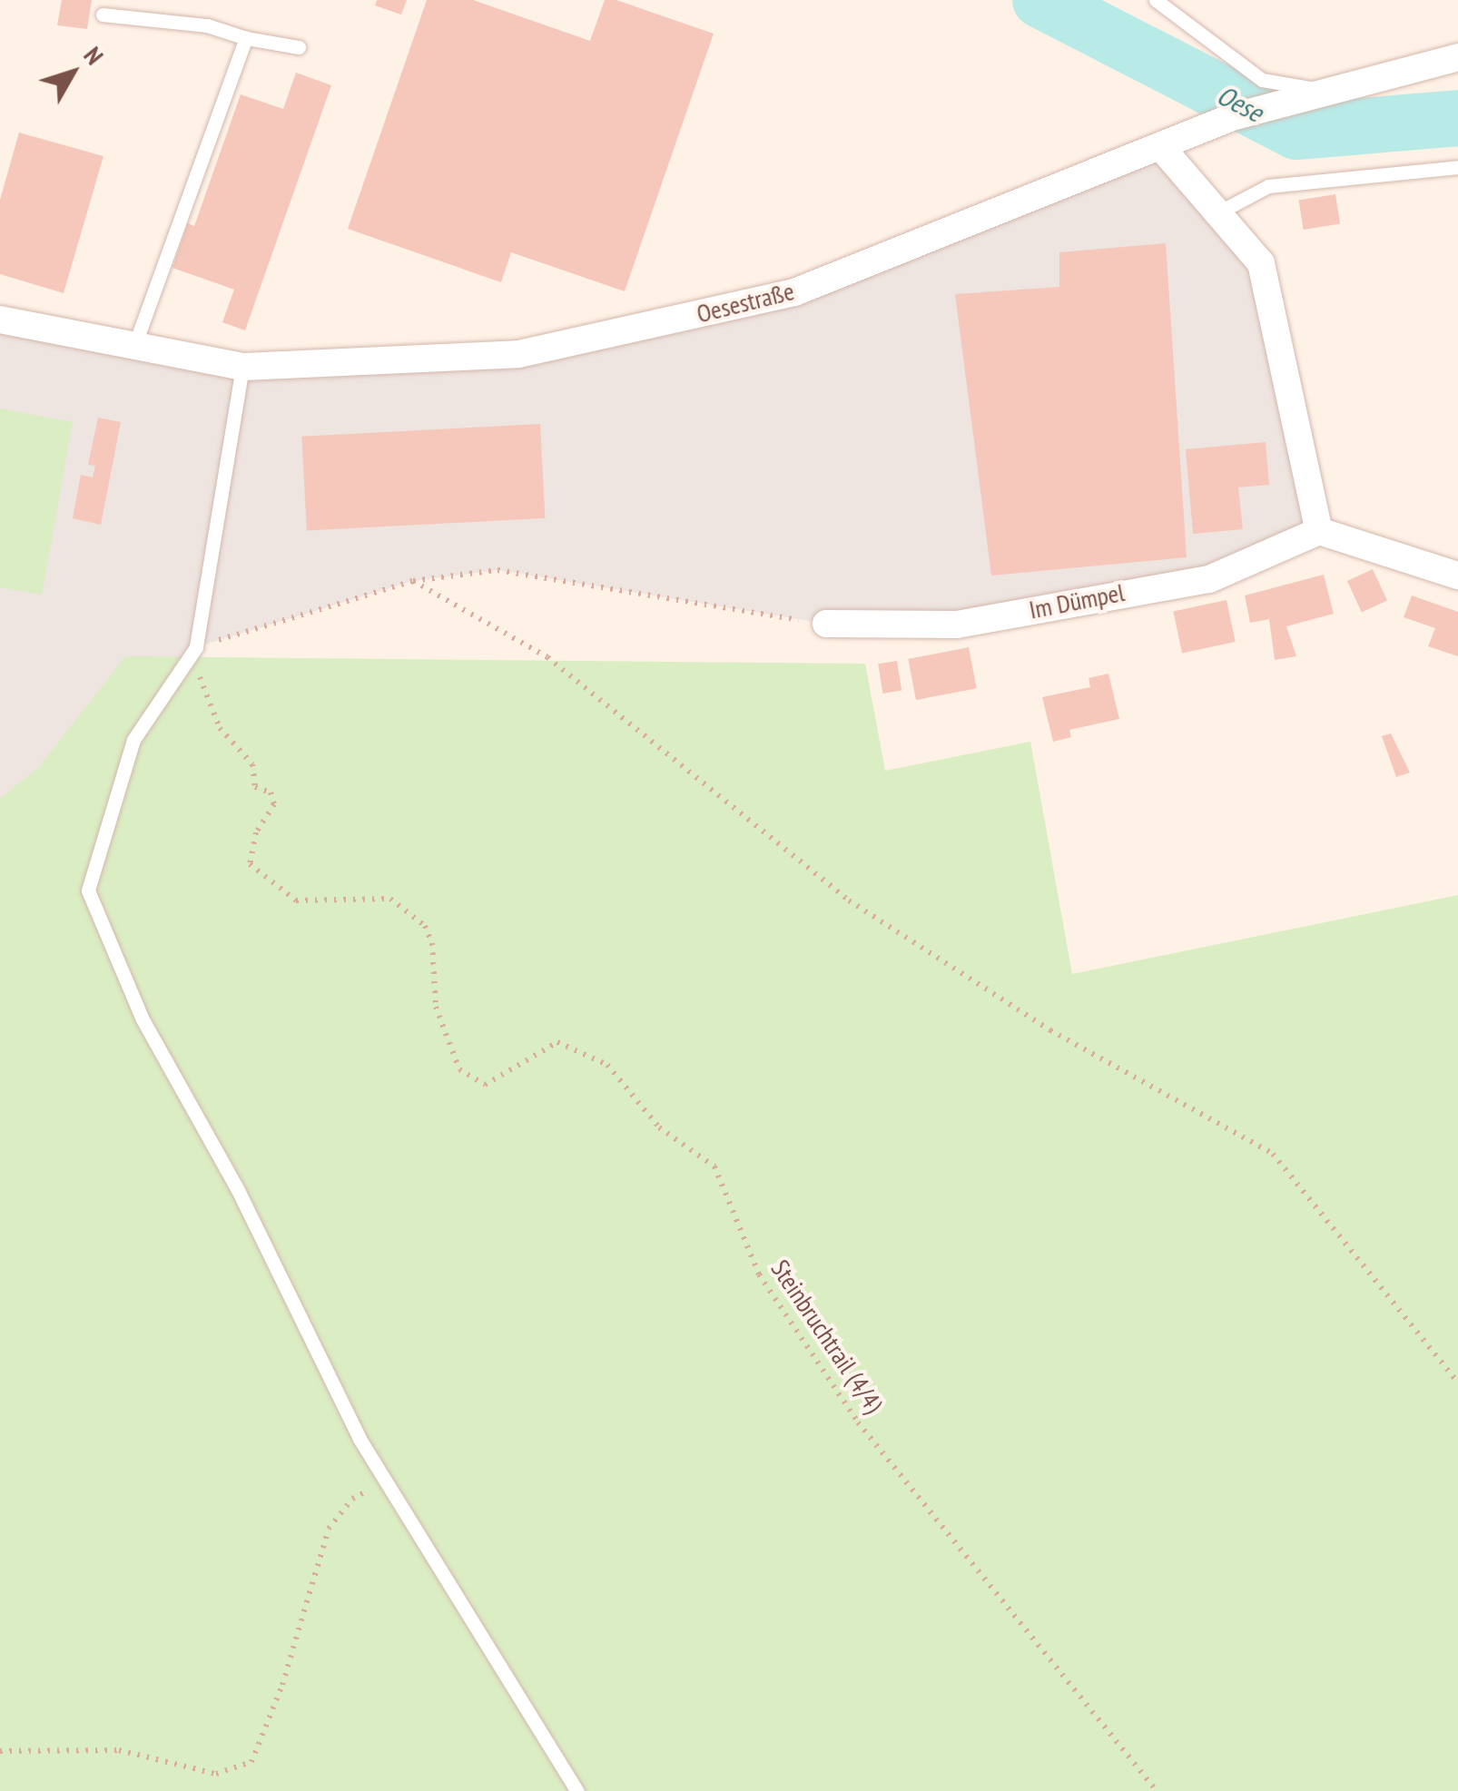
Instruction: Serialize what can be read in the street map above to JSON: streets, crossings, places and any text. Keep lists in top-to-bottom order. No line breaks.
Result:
{"streets":{"street":["Oesestraße","Im Dümpel"],"path":["Steinbruchtrail (4/4)"]},"water":["Oese"],"north":"top right"}
